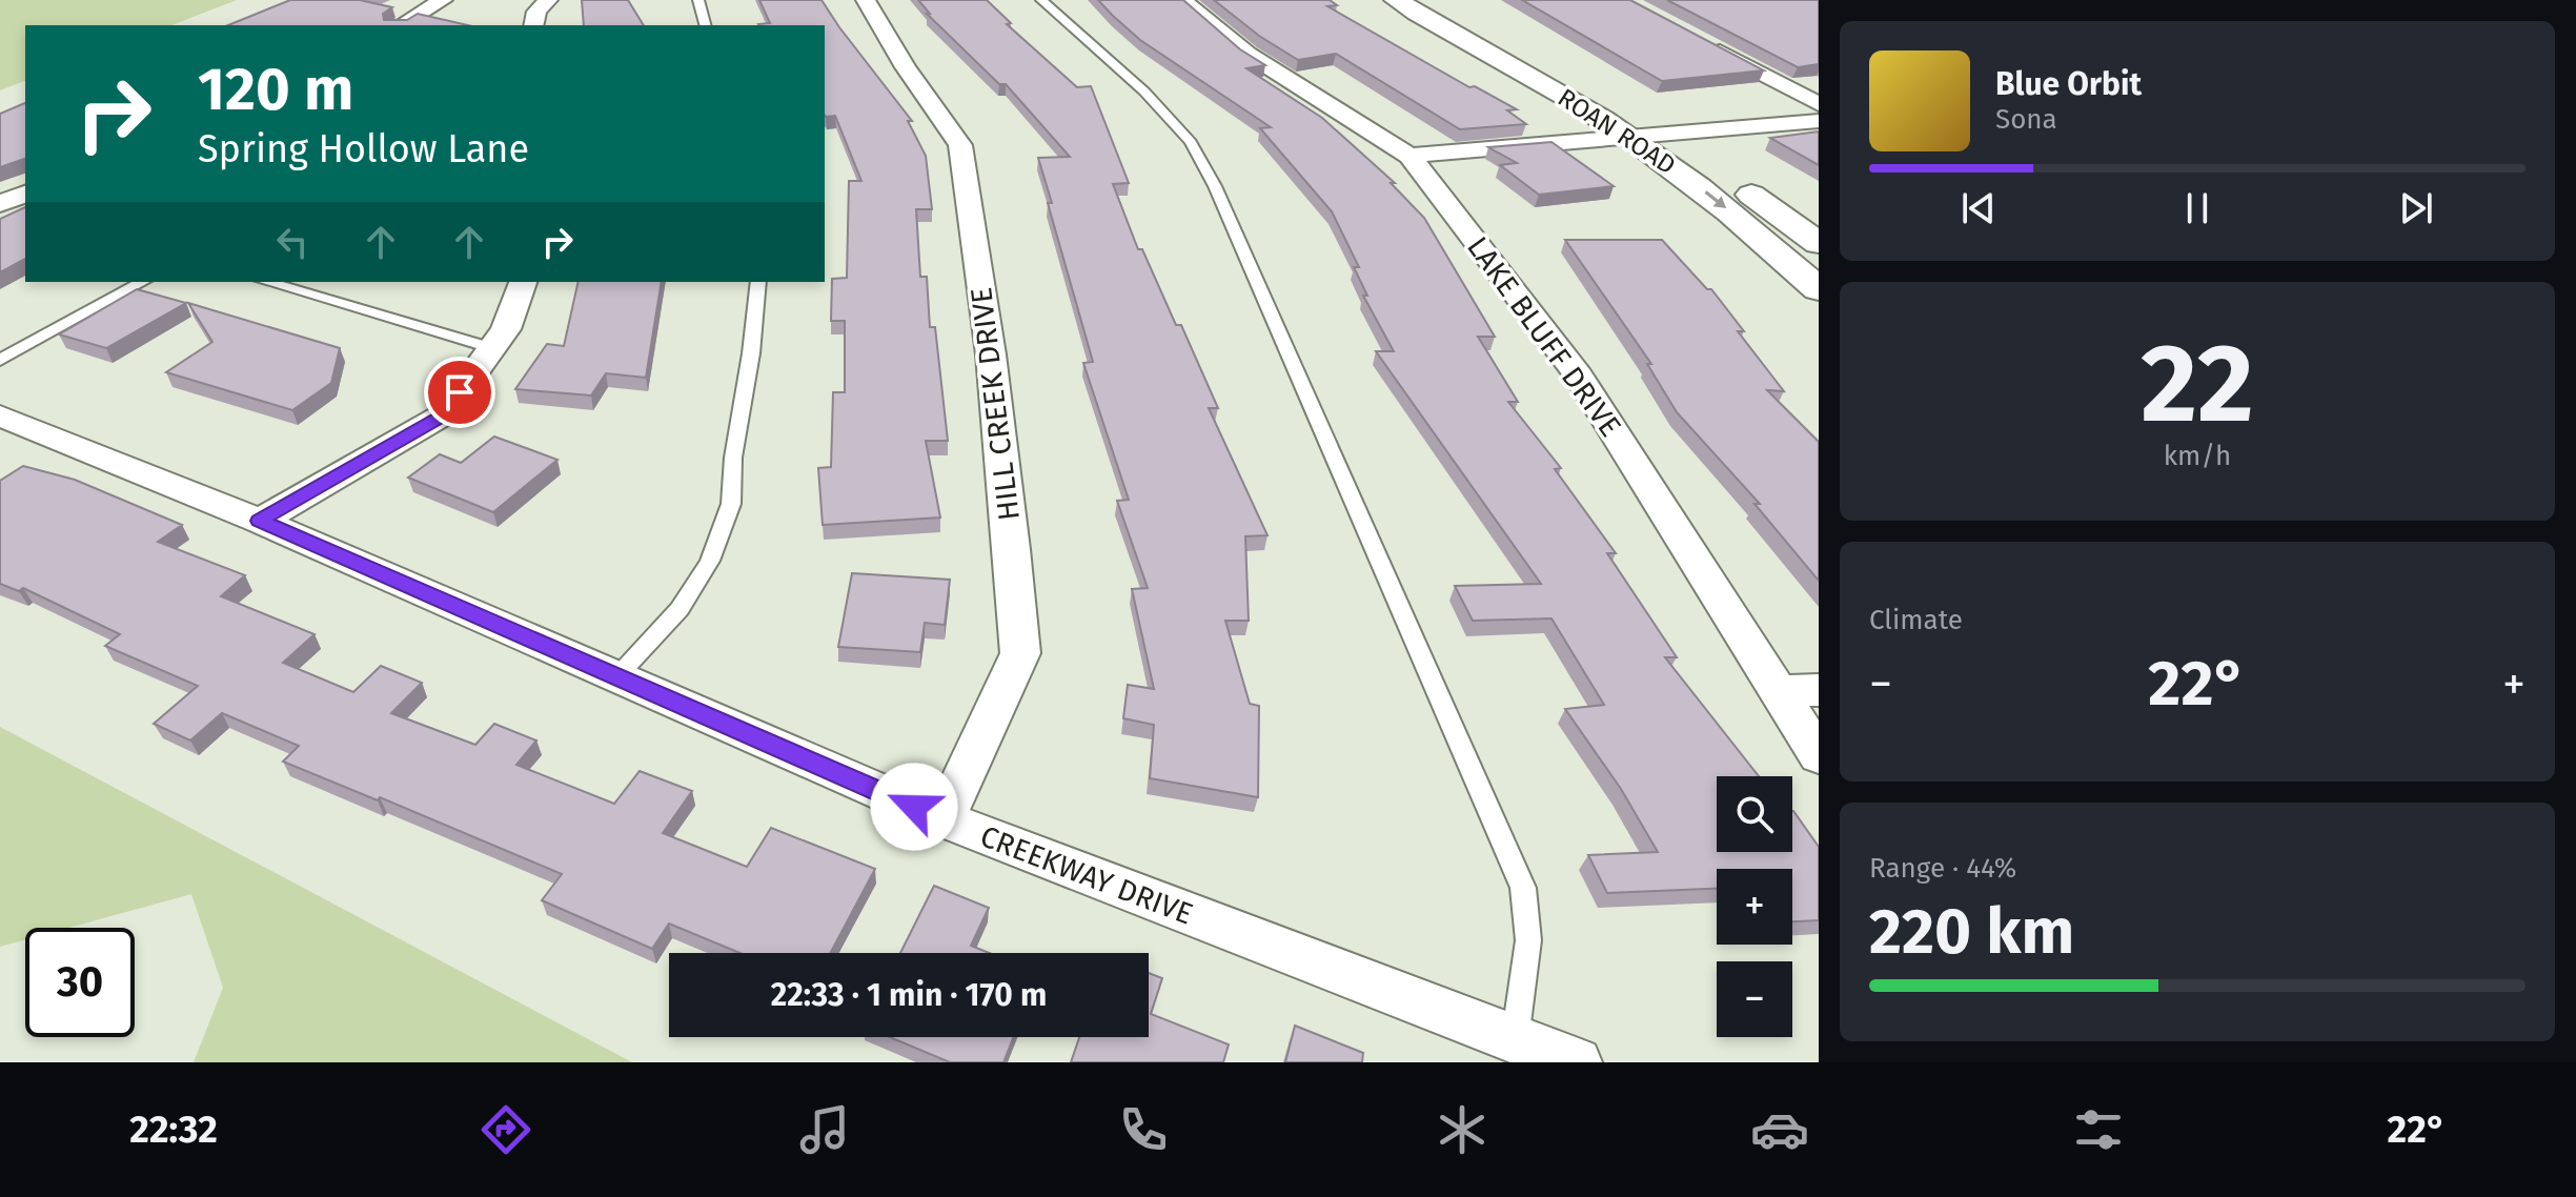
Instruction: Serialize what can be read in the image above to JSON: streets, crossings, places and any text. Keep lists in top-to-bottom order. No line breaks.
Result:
{"streets":{"street":["ROAN ROAD","LAKE BLUFF DRIVE","HILL CREEK DRIVE","CREEKWAY DRIVE"]},"crossings":[["HILL CREEK DRIVE","CREEKWAY DRIVE"]],"page":{"turn":["120 m","Spring Hollow Lane"],"song":["Blue Orbit","Sona"],"tile":[["22","km/h"],"Climate",["Range · 44%","220 km"]],"heat":["−","22°","+"],"map_buttons":["+","−"],"limit":"30","trip":"22:33 · 1 min · 170 m","tabs":["22:32","22°"]}}
